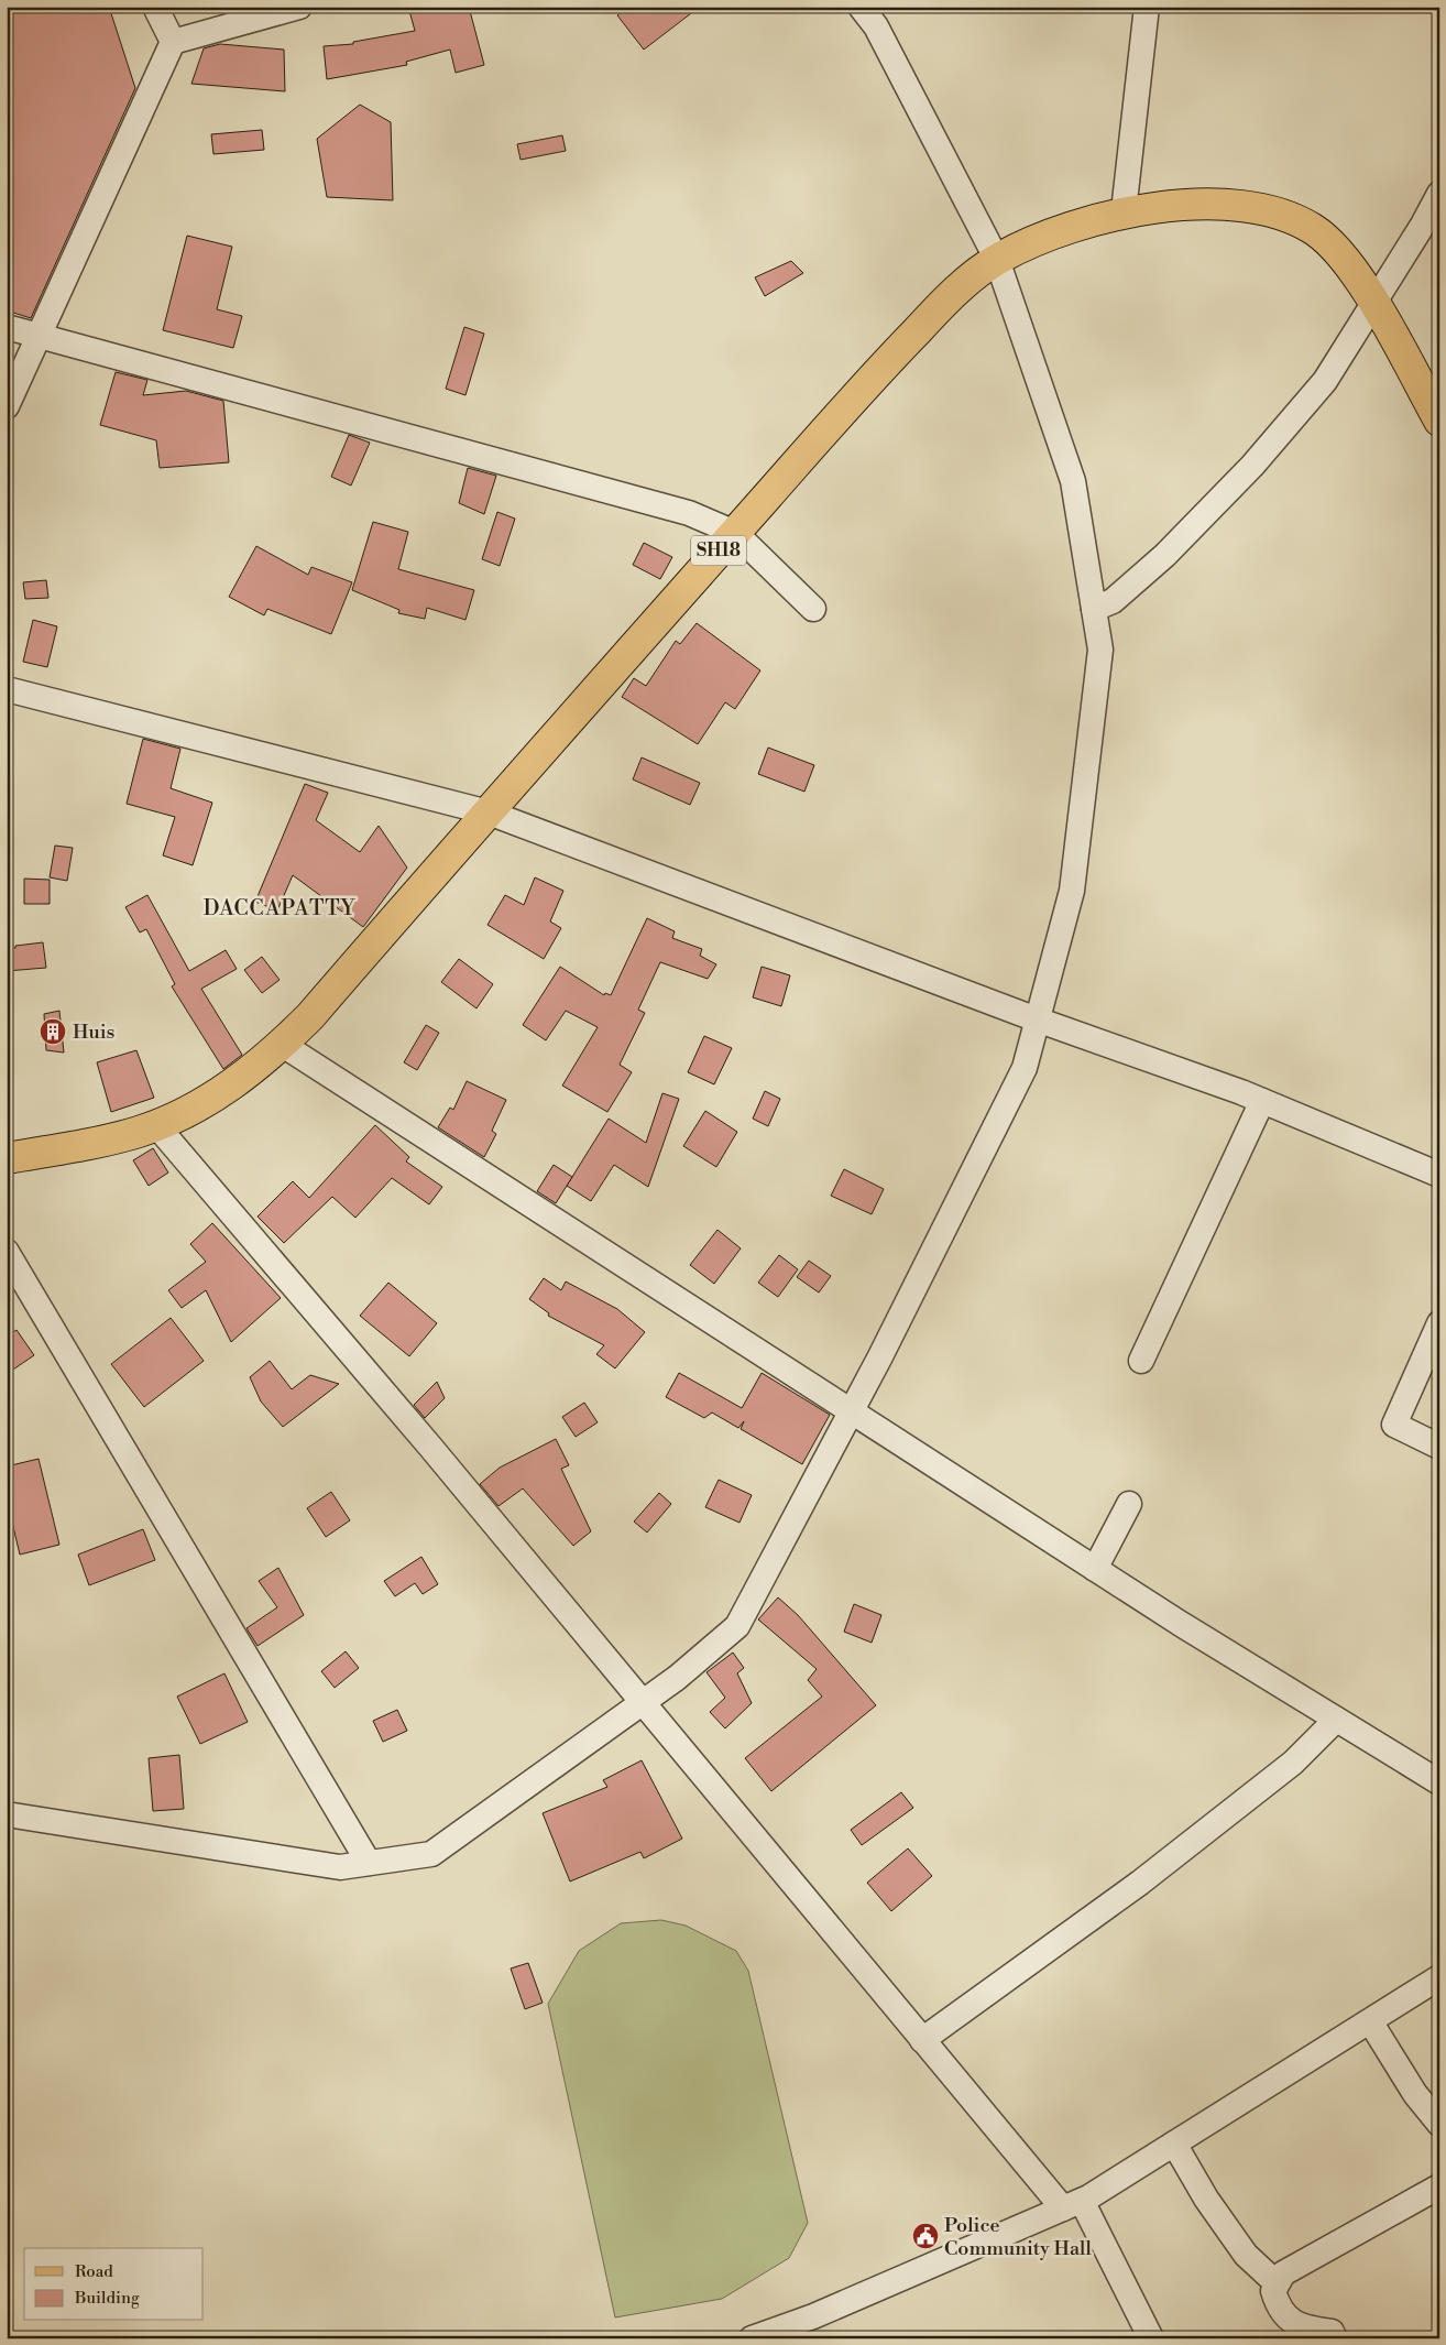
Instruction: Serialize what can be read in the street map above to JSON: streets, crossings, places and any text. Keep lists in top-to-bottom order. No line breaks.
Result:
{"streets":{"main road":["SH18"]},"districts":["DACCAPATTY"],"places":{"building":["Huis"],"public building":["Police Community Hall"]},"legend":["Road","Building"]}
